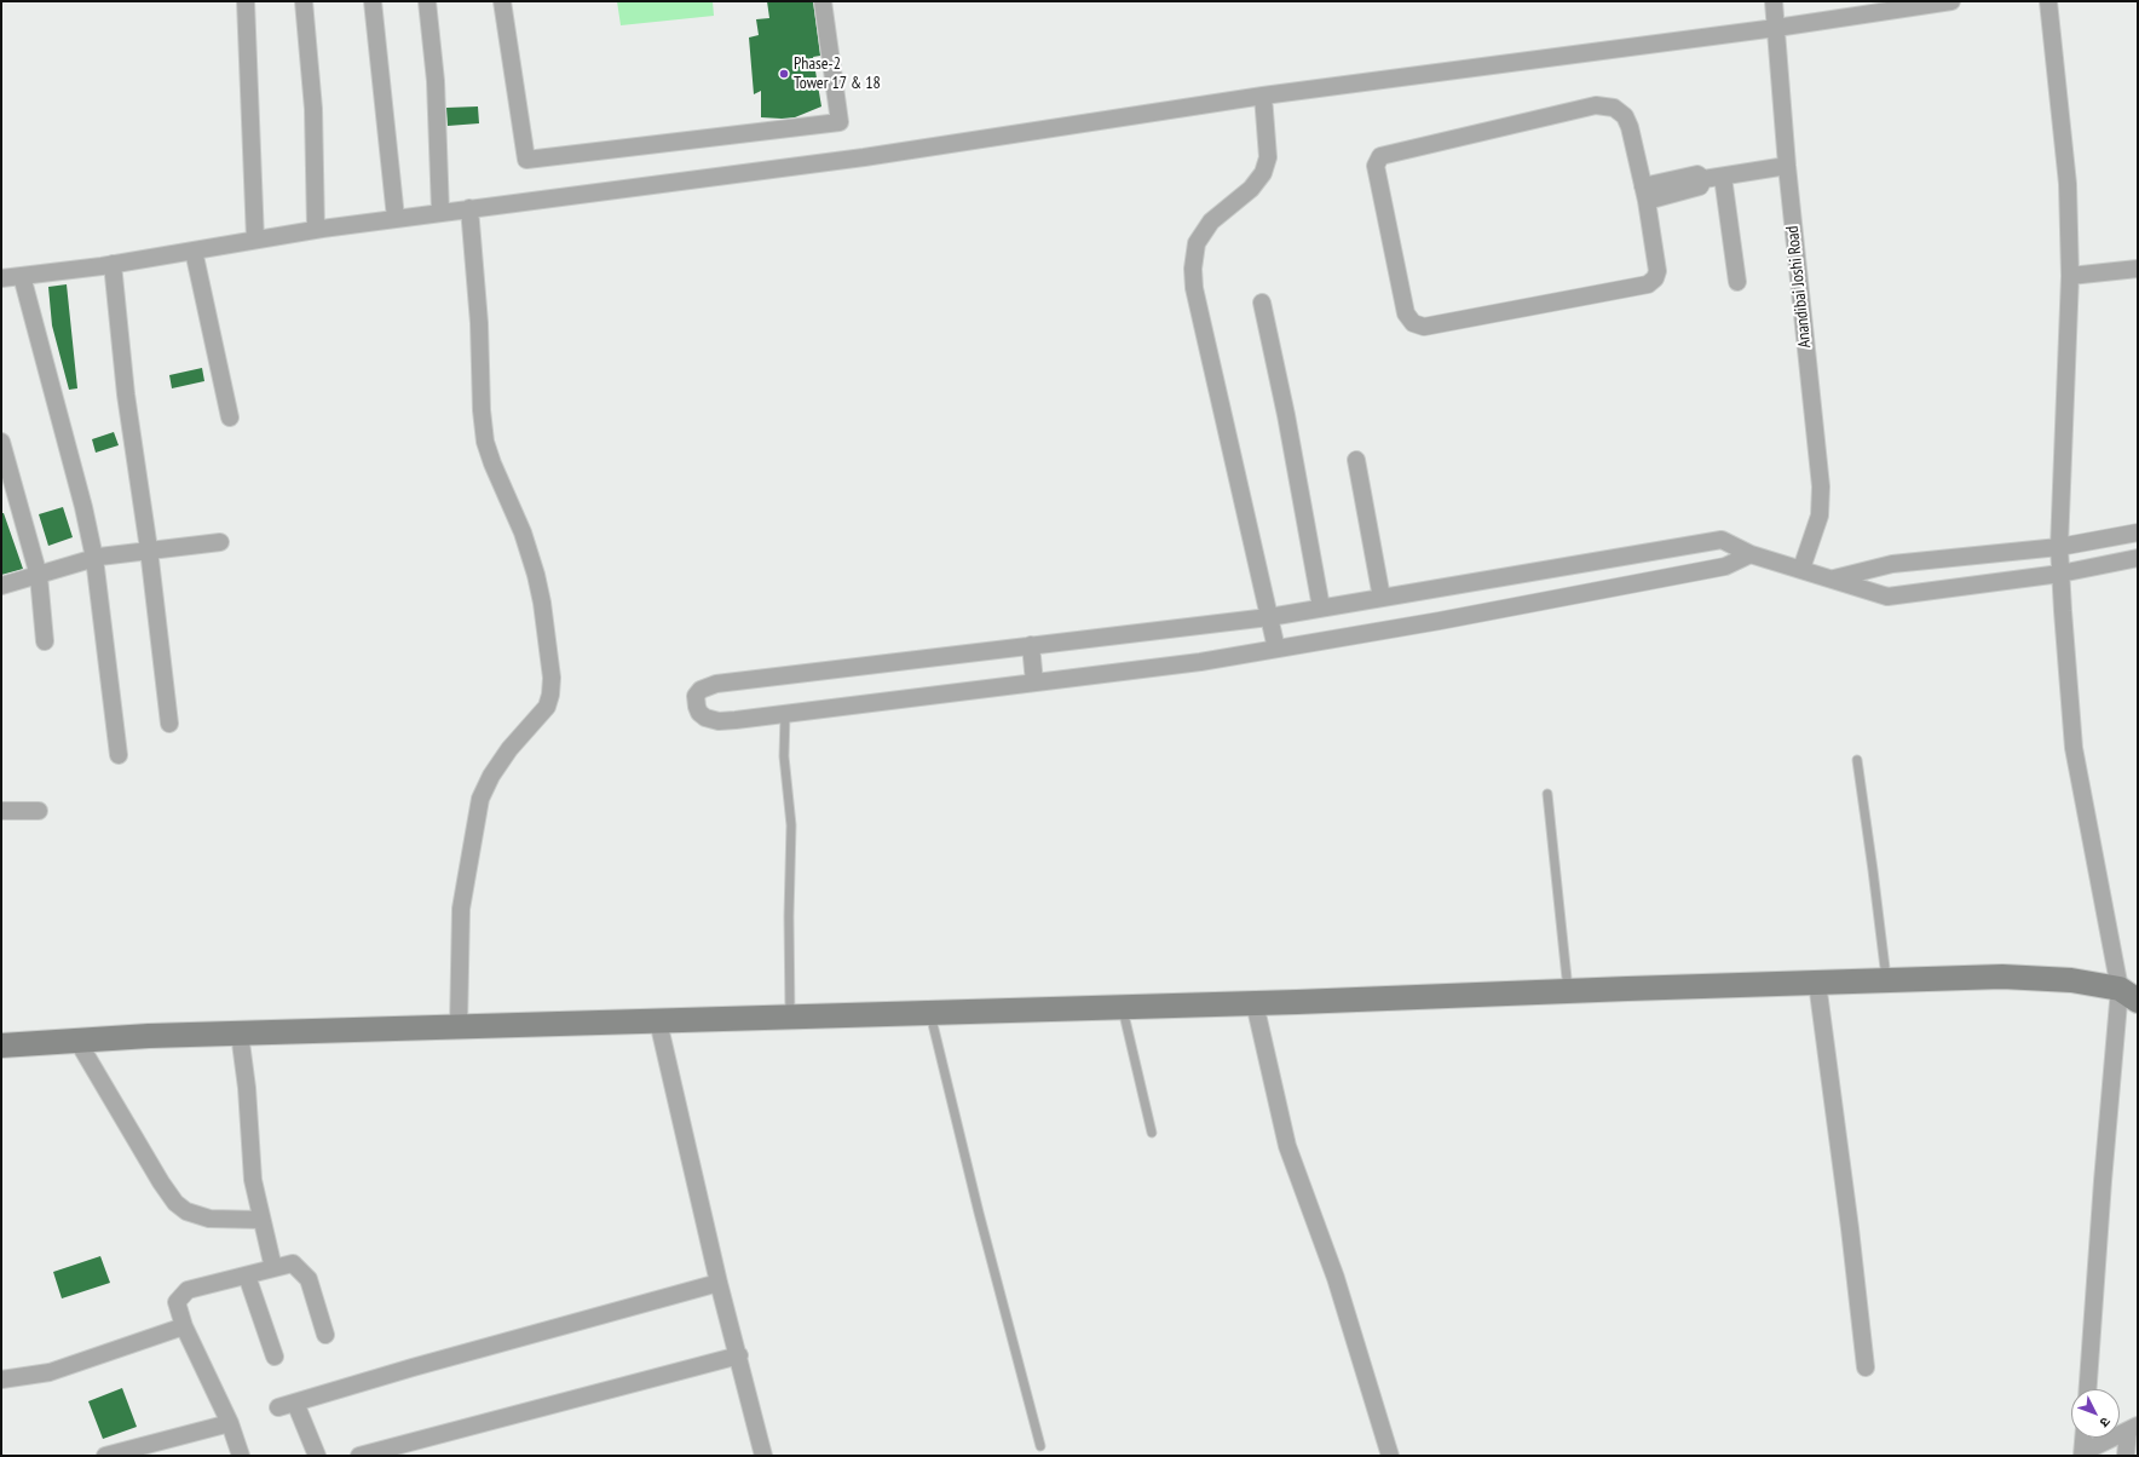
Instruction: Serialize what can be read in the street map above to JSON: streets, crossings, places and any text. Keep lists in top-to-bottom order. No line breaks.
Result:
{"streets":{"street":["Anandibai Joshi Road"]},"places":["Phase-2 Tower 17 & 18"],"north":"bottom right"}
